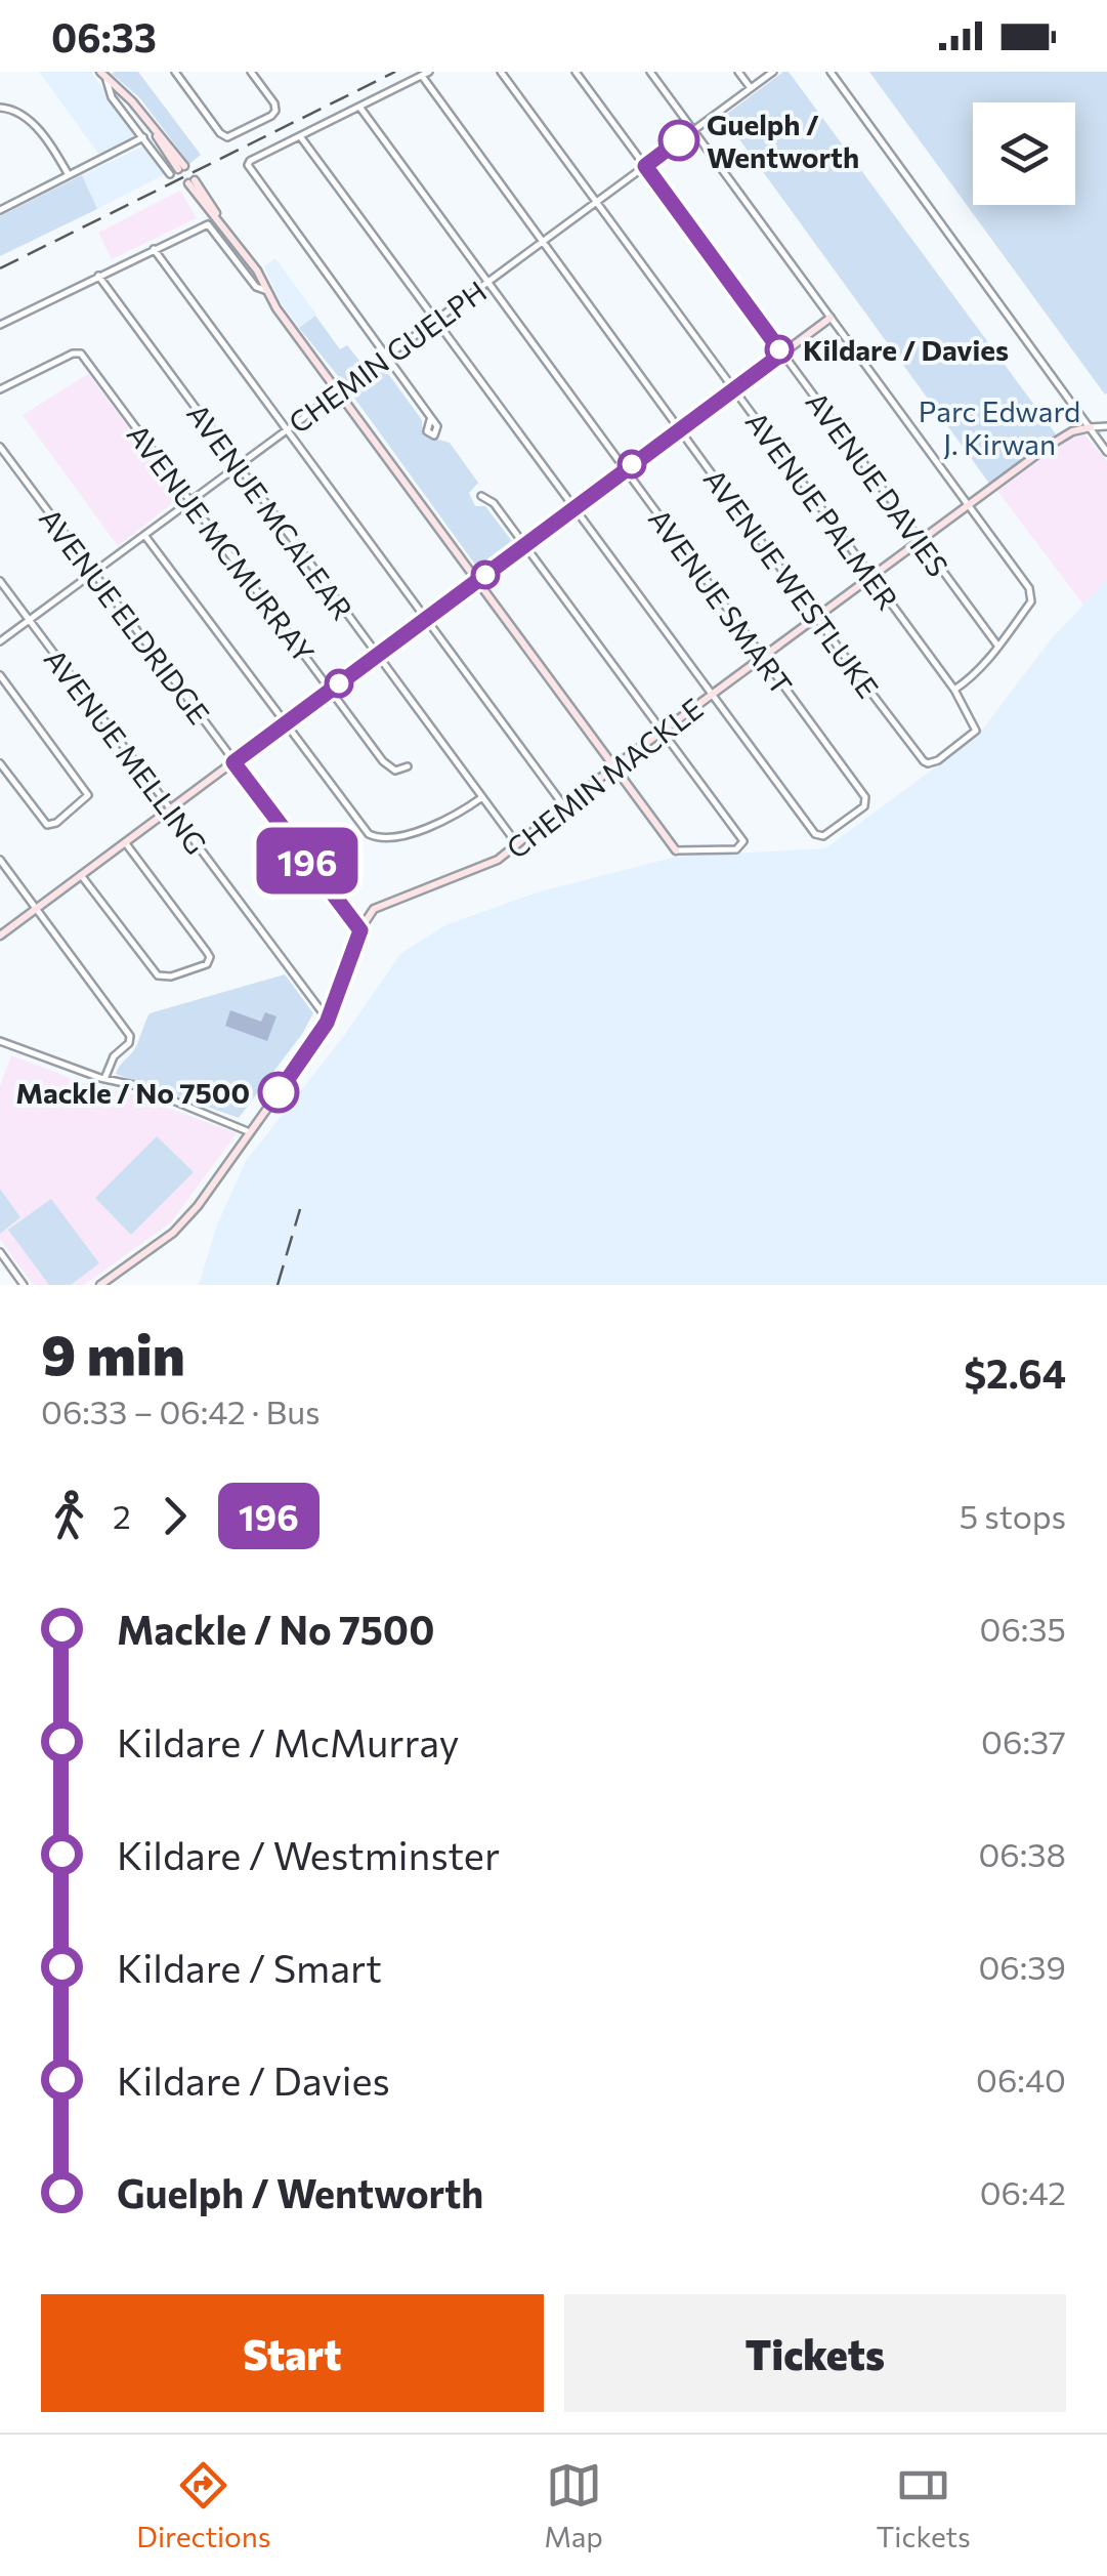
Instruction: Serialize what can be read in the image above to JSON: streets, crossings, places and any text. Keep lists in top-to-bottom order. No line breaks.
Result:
{"streets":{"street":["CHEMIN GUELPH","AVENUE DAVIES","AVENUE PALMER","AVENUE MCALEAR","AVENUE MCMURRAY","AVENUE WESTLUKE","AVENUE SMART","AVENUE ELDRIDGE","AVENUE MELLING","CHEMIN MACKLE"]},"crossings":[["CHEMIN GUELPH","AVENUE DAVIES"],["CHEMIN GUELPH","AVENUE PALMER"],["CHEMIN GUELPH","AVENUE MCALEAR"],["CHEMIN GUELPH","AVENUE MCMURRAY"],["CHEMIN GUELPH","AVENUE WESTLUKE"],["CHEMIN GUELPH","AVENUE SMART"],["CHEMIN GUELPH","AVENUE ELDRIDGE"],["CHEMIN GUELPH","AVENUE MELLING"],["AVENUE DAVIES","CHEMIN MACKLE"],["AVENUE PALMER","AVENUE WESTLUKE"],["AVENUE PALMER","CHEMIN MACKLE"],["AVENUE MCALEAR","CHEMIN MACKLE"],["AVENUE WESTLUKE","CHEMIN MACKLE"],["AVENUE SMART","CHEMIN MACKLE"],["AVENUE ELDRIDGE","CHEMIN MACKLE"],["AVENUE MELLING","CHEMIN MACKLE"]],"parks":["Parc Edward J. Kirwan"],"places":["Guelph / Wentworth","Kildare / Davies","Mackle / No 7500"],"lines":["bus line 196"],"page":{"status":"06:33","on_map":"196","heading":["9 min","06:33 – 06:42 · Bus","$2.64"],"legs":["2","196","5 stops"],"list":[{"name":"Mackle / No 7500","value":"06:35"},{"name":"Kildare / McMurray","value":"06:37"},{"name":"Kildare / Westminster","value":"06:38"},{"name":"Kildare / Smart","value":"06:39"},{"name":"Kildare / Davies","value":"06:40"},{"name":"Guelph / Wentworth","value":"06:42"}],"buttons":["Start","Tickets"],"tabs":["Directions","Map","Tickets"]}}
